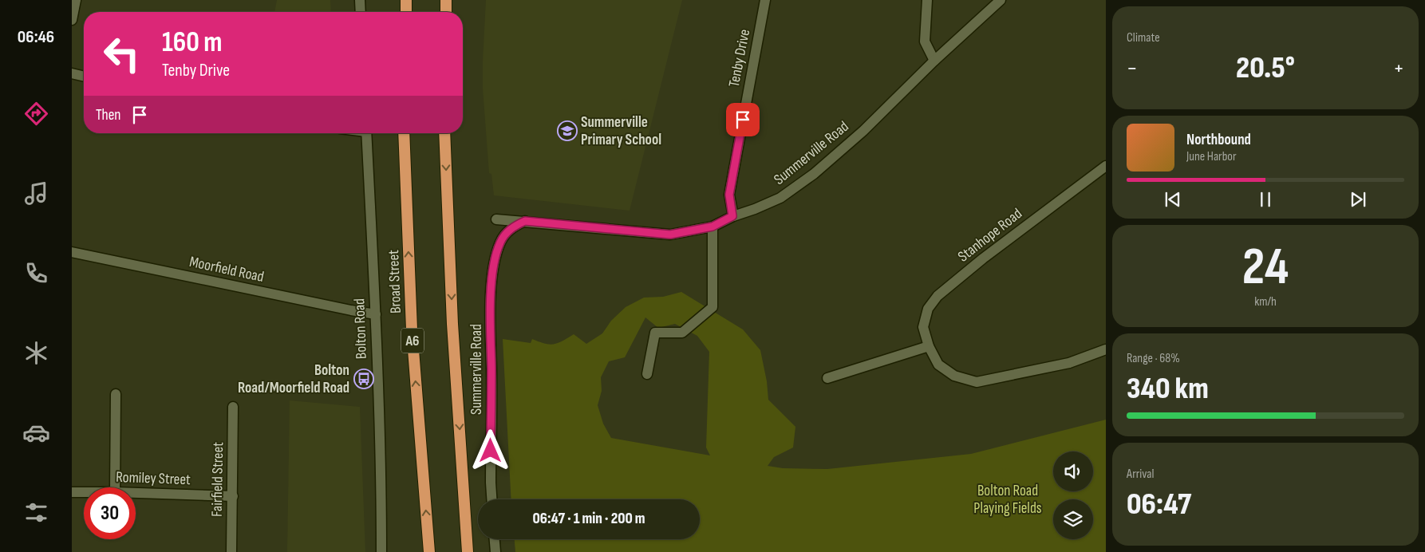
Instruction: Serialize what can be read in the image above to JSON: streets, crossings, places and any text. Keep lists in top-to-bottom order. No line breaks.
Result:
{"streets":{"highway":["Broad Street","A6"],"street":["Tenby Drive","Summerville Road","Stanhope Road","Moorfield Road","Bolton Road","Romiley Street","Fairfield Street"]},"crossings":[["Tenby Drive","Summerville Road"],["Moorfield Road","Bolton Road"],["Romiley Street","Fairfield Street"]],"parks":["Bolton Road Playing Fields"],"places":{"school or university":["Summerville Primary School"],"bus stop":["Bolton Road/Moorfield Road"]},"page":{"tabs":"06:46","tile":["Climate",["24","km/h"],["Range · 68%","340 km"],["Arrival","06:47"]],"turn":["160 m","Tenby Drive"],"heat":["−","20.5°","+"],"then":"Then","song":["Northbound","June Harbor"],"limit":"30","trip":"06:47 · 1 min · 200 m"}}
